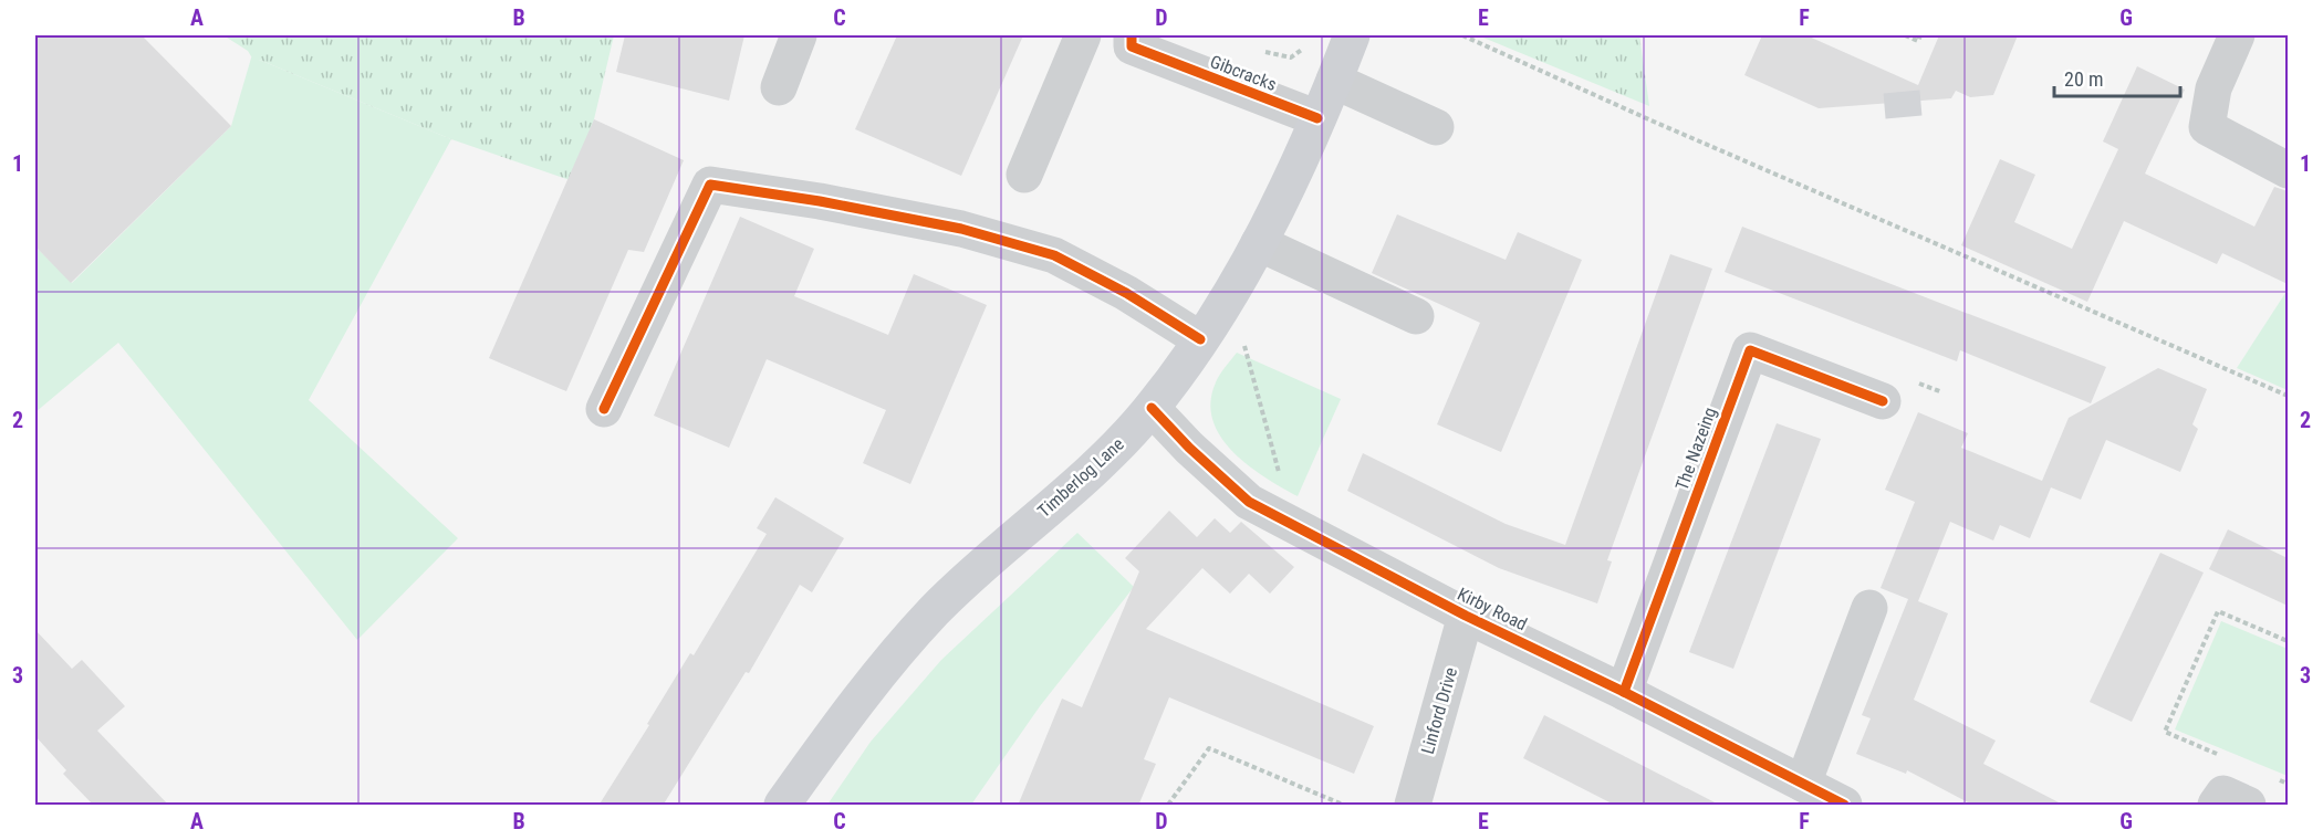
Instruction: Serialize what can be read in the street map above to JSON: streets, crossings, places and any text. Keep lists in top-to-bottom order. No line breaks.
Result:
{"streets":{"main road":["Timberlog Lane"],"street":["Gibcracks","The Nazeing","Kirby Road","Linford Drive"]},"crossings":[["Gibcracks","Timberlog Lane"],["The Nazeing","Kirby Road"],["Timberlog Lane","Kirby Road"],["Kirby Road","Linford Drive"]],"scale_bar":"20 m","grid":{"columns":["A","B","C","D","E","F","G"],"rows":["1","2","3"]}}
